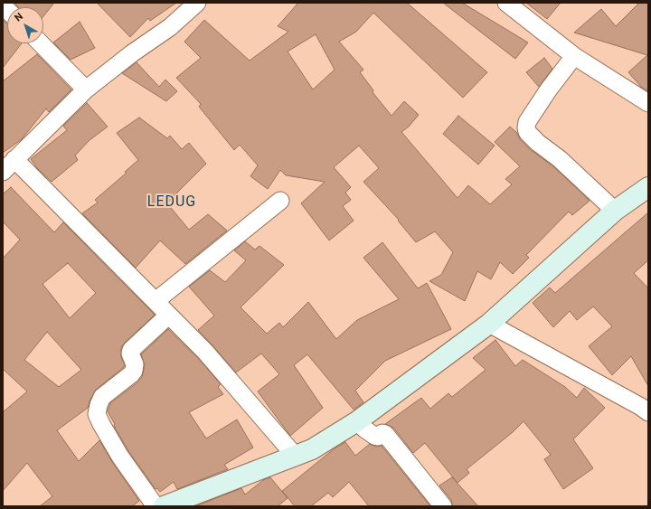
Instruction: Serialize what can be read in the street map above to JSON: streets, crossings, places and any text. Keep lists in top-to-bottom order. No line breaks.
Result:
{"districts":["LEDUG"],"north":"top left"}
